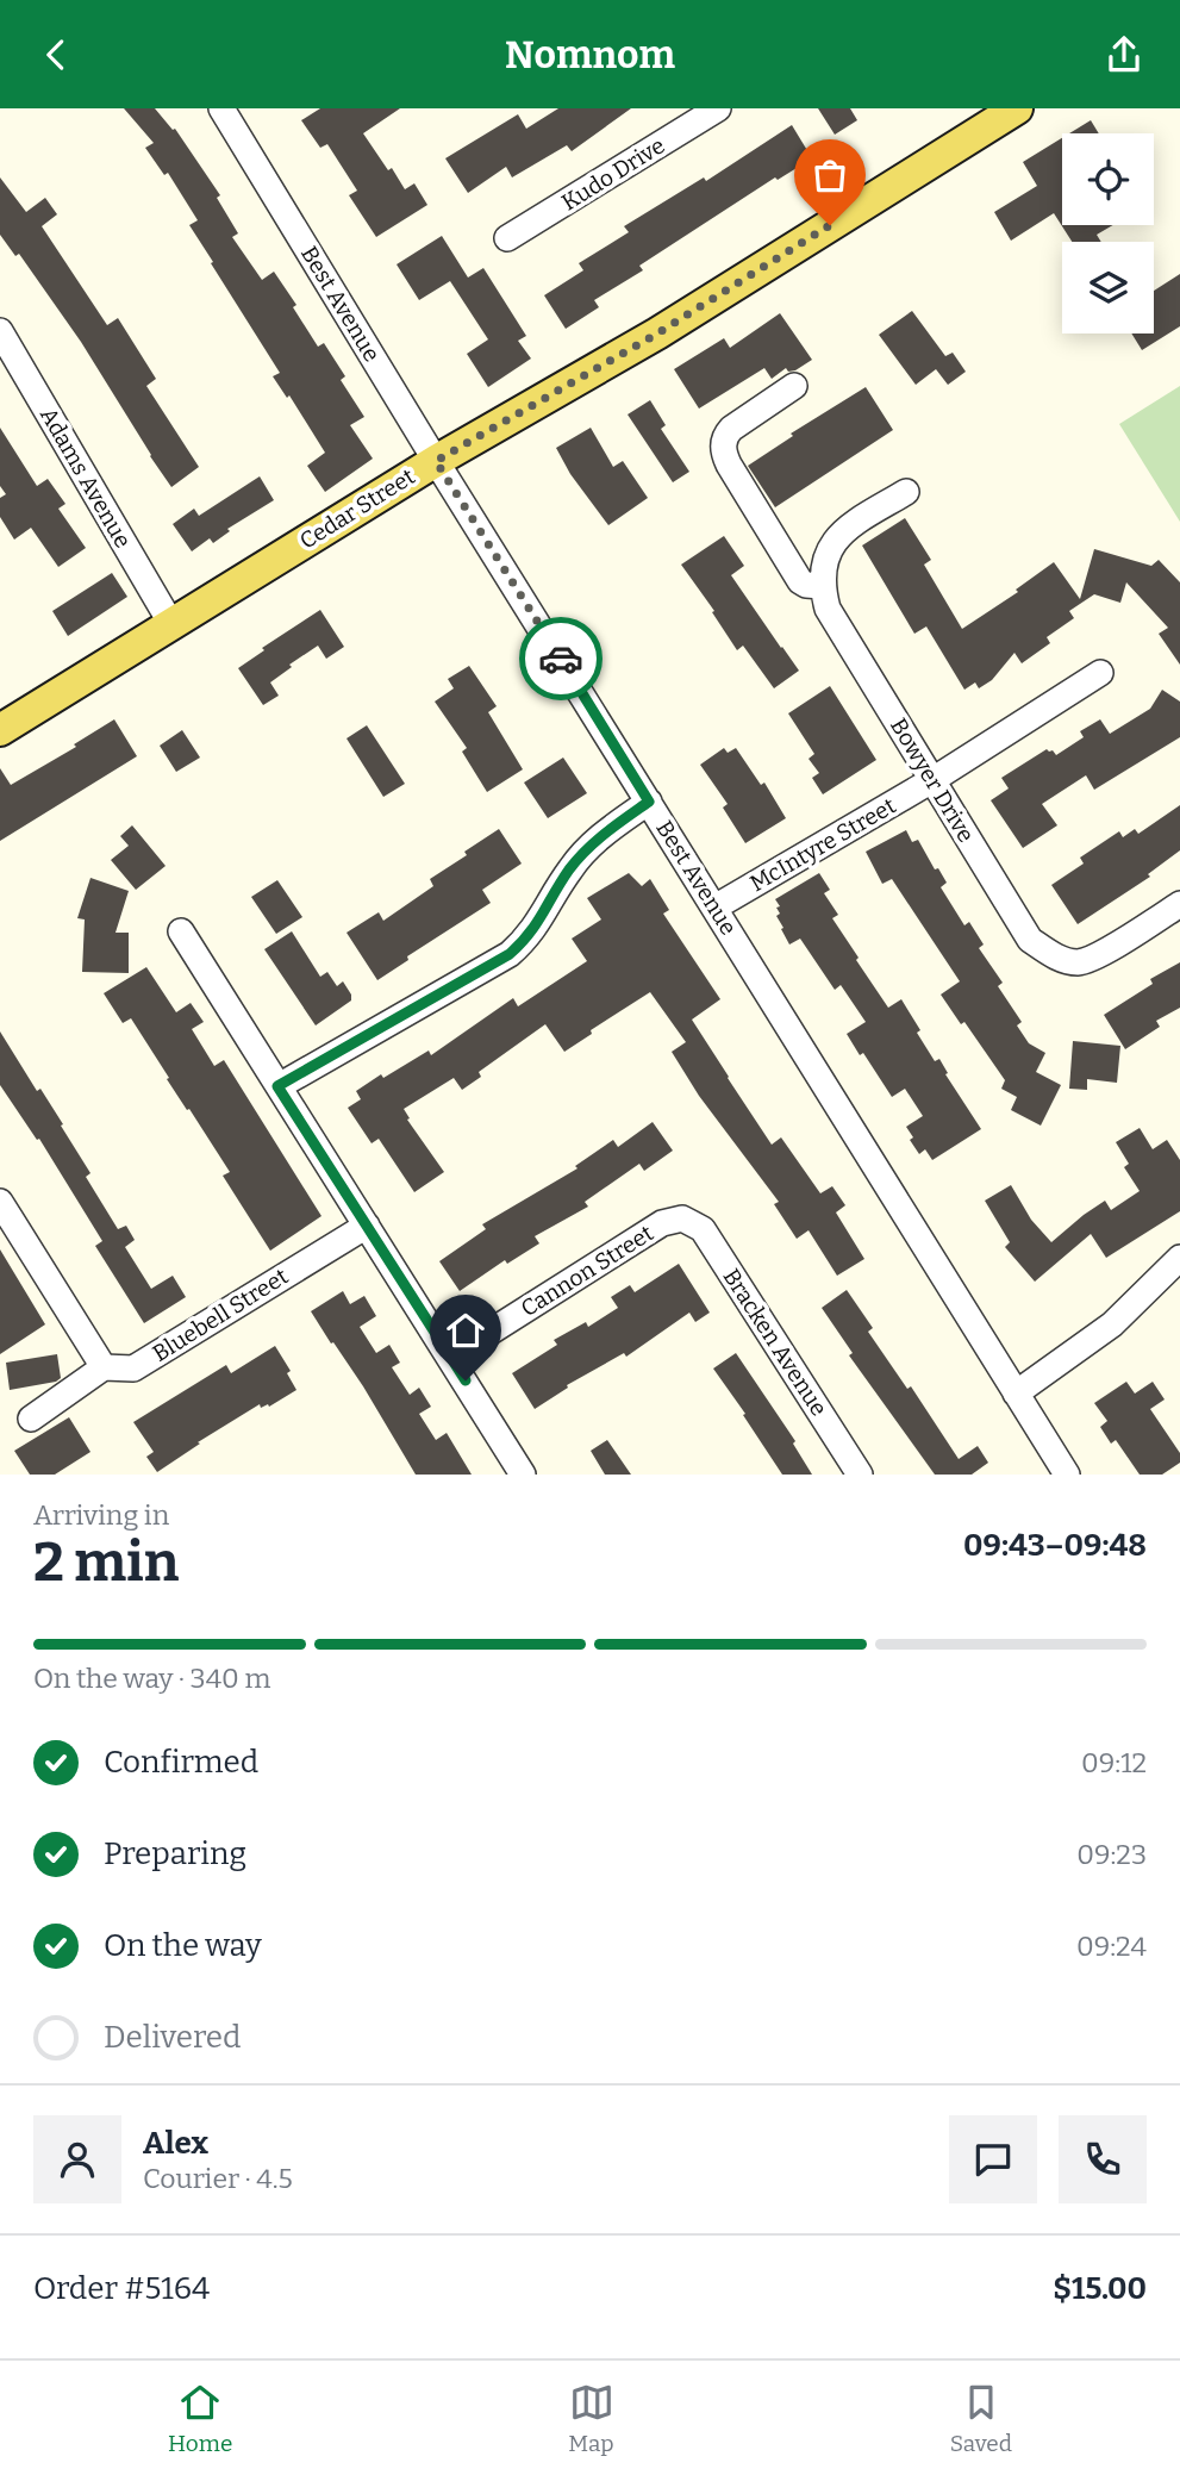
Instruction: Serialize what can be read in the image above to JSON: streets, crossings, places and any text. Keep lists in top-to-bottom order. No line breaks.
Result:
{"streets":{"main road":["Cedar Street"],"street":["Kudo Drive","Best Avenue","Adams Avenue","Bowyer Drive","McIntyre Street","Cannon Street","Bluebell Street","Bracken Avenue"]},"crossings":[["Best Avenue","Cedar Street"],["Best Avenue","McIntyre Street"],["Adams Avenue","Cedar Street"],["Bowyer Drive","McIntyre Street"],["Cannon Street","Bracken Avenue"]],"page":{"header":"Nomnom","heading":["2 min","Arriving in","09:43–09:48"],"panel":["Alex","Courier · 4.5","Order #5164","$15.00"],"bar":"On the way · 340 m","list":[["Confirmed","09:12"],["Preparing","09:23"],["On the way","09:24"],"Delivered"],"tabs":["Home","Map","Saved"]}}
